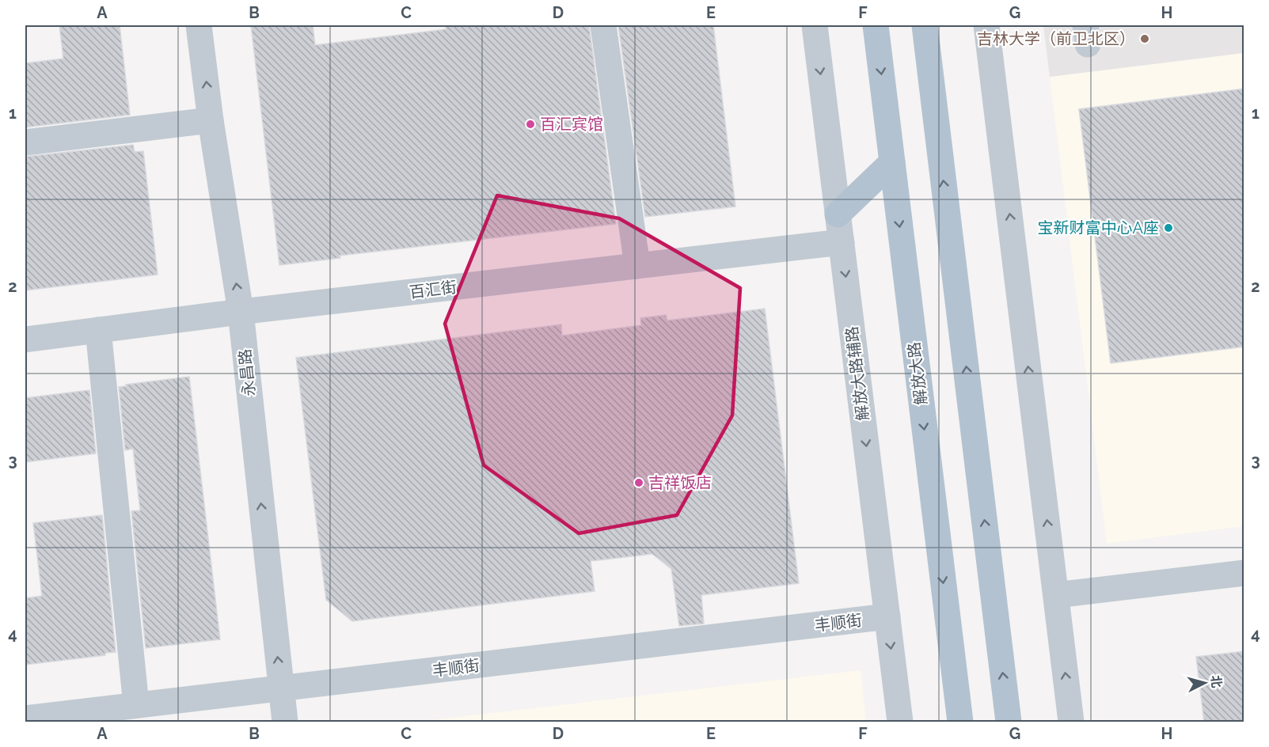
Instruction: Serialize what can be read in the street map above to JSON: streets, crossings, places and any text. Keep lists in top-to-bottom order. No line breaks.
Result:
{"streets":{"main road":["解放大路"],"street":["百汇街","永昌路","解放大路辅路","丰顺街"]},"crossings":[["百汇街","永昌路"],["百汇街","解放大路辅路"],["永昌路","丰顺街"],["解放大路辅路","丰顺街"]],"places":["吉林大学（前卫北区）","百汇宾馆","宝新财富中心A座","吉祥饭店"],"north":"right","grid":{"columns":["A","B","C","D","E","F","G","H"],"rows":["1","2","3","4"]}}
